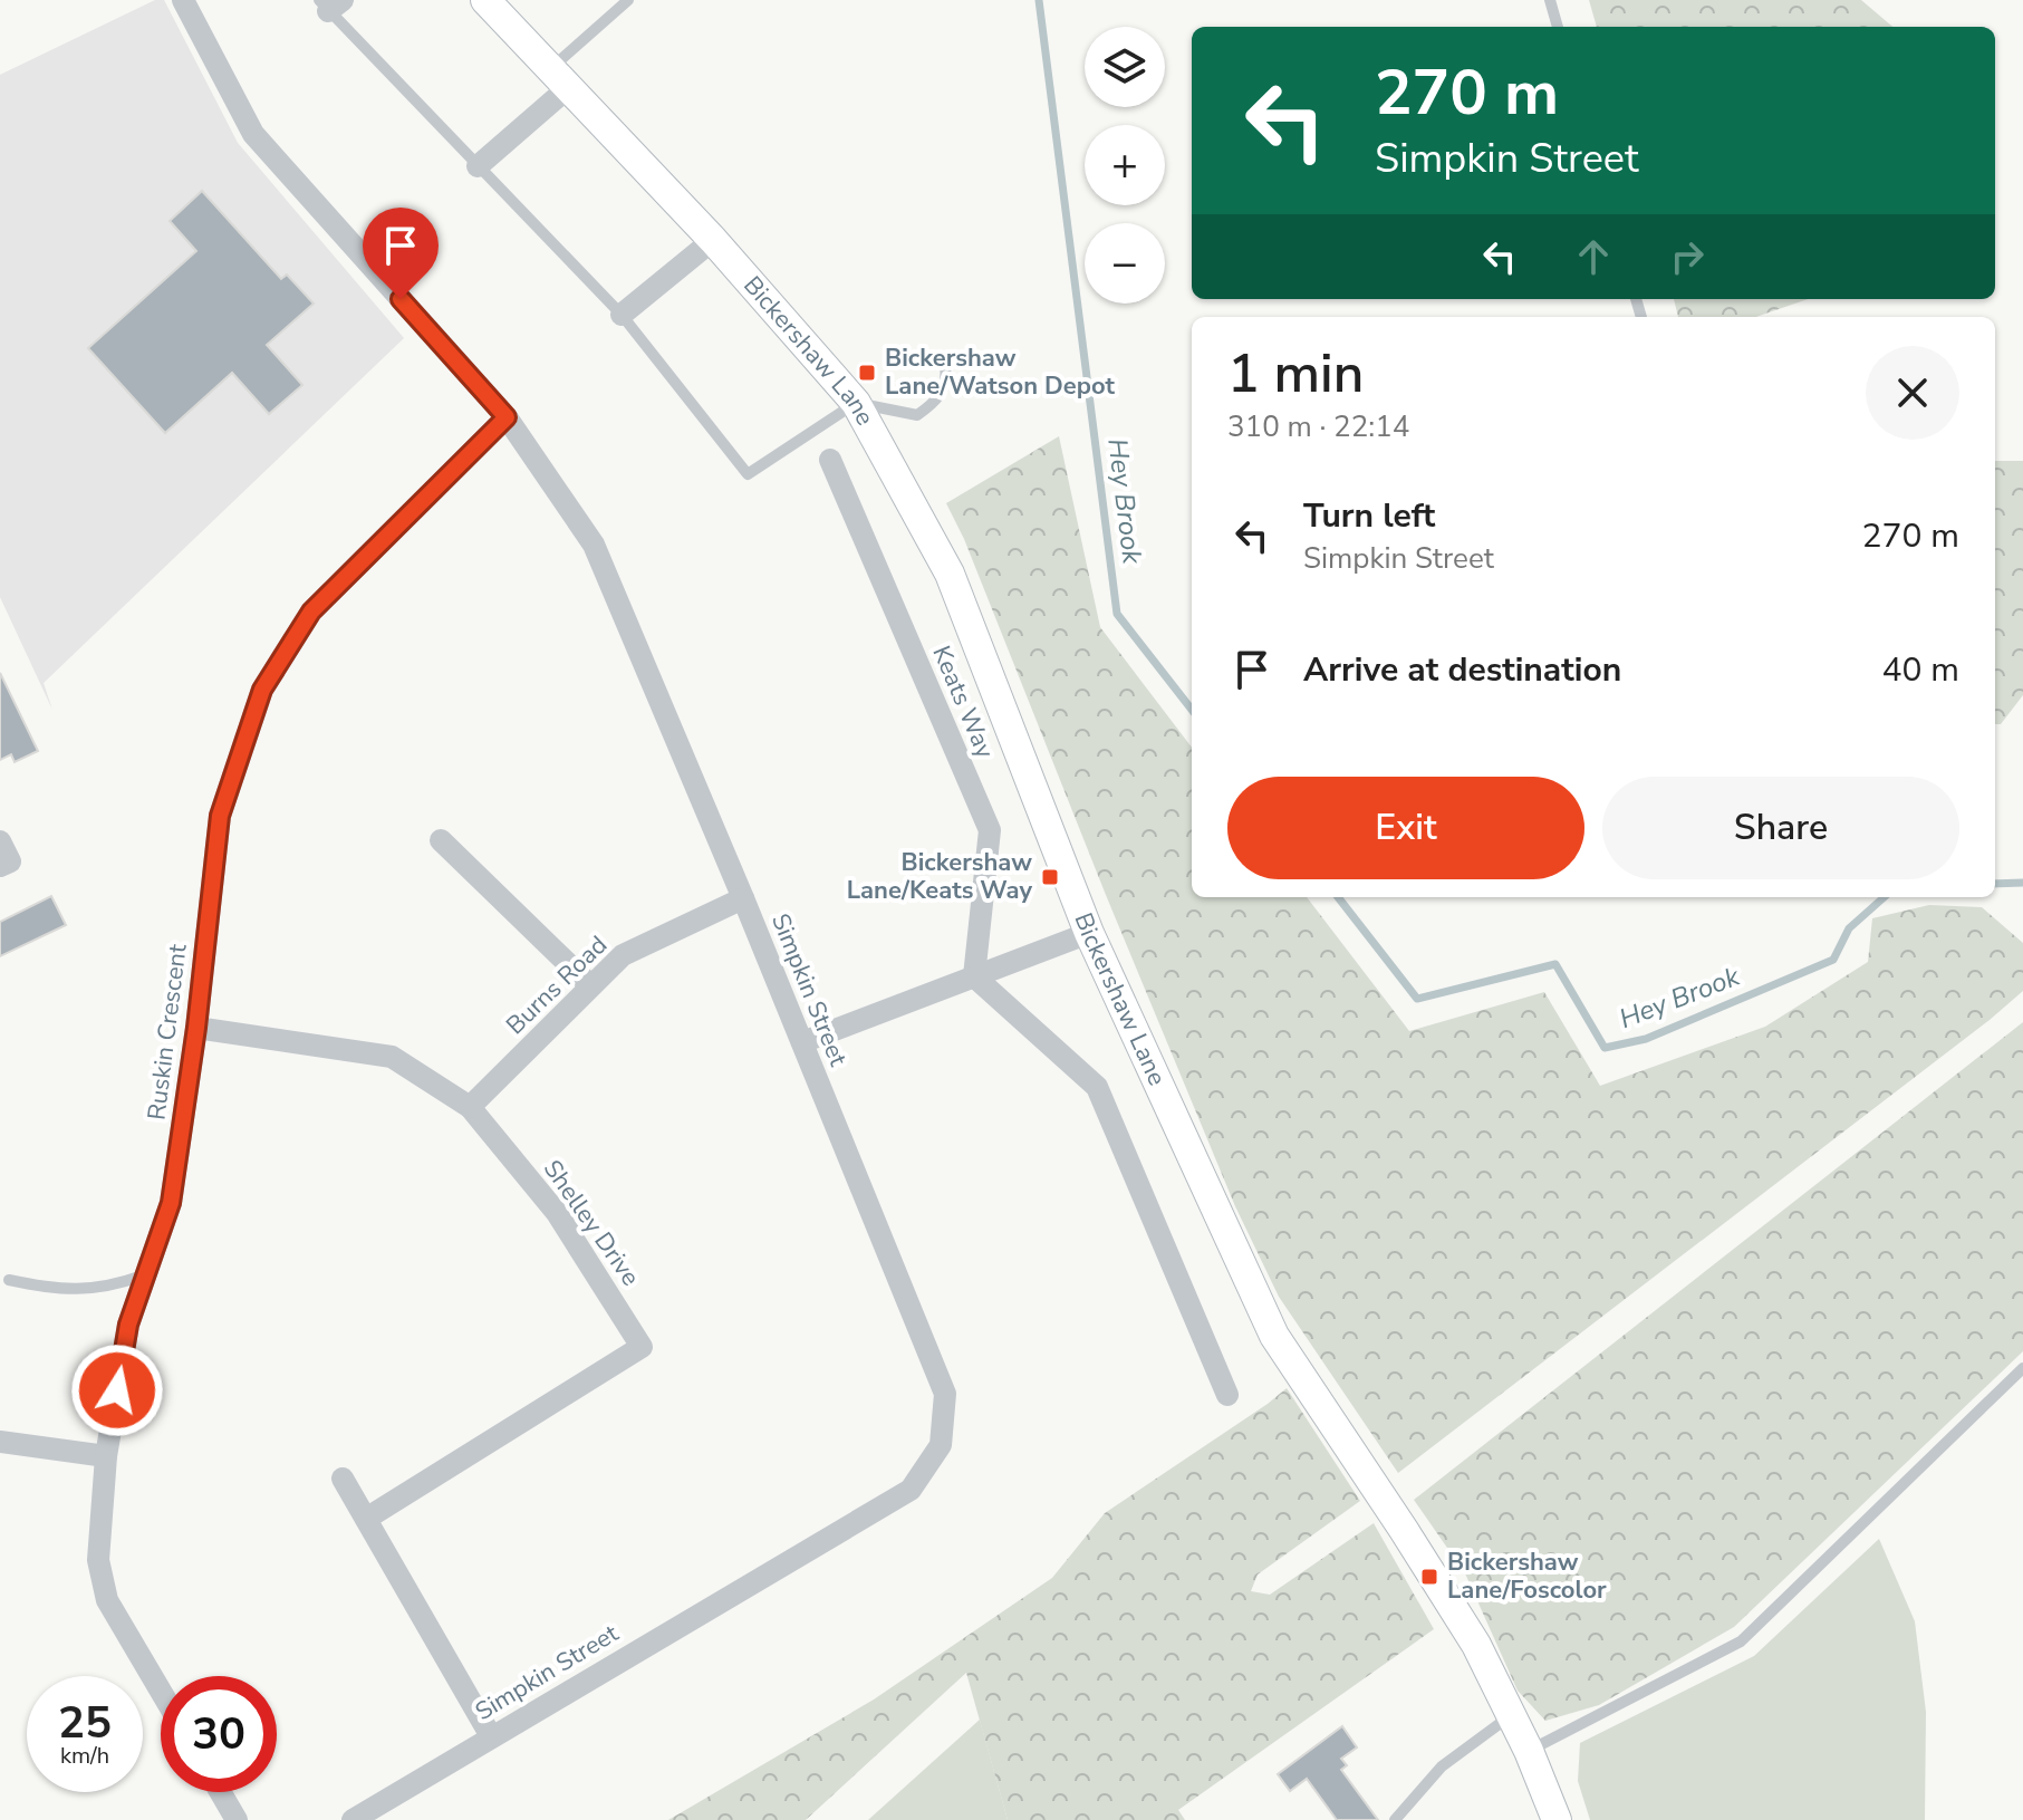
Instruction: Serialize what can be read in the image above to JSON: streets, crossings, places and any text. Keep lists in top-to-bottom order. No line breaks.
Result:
{"streets":{"main road":["Bickershaw Lane"],"street":["Keats Way","Burns Road","Simpkin Street","Ruskin Crescent","Shelley Drive"]},"crossings":[["Burns Road","Simpkin Street"],["Burns Road","Shelley Drive"],["Simpkin Street","Ruskin Crescent"],["Ruskin Crescent","Shelley Drive"]],"water":["Hey Brook"],"places":{"transit":["Bickershaw Lane/Watson Depot","Bickershaw Lane/Keats Way","Bickershaw Lane/Foscolor"]},"page":{"map_buttons":["+","−"],"turn":["270 m","Simpkin Street"],"heading":["1 min","310 m · 22:14"],"list":[{"name":"Turn left","note":"Simpkin Street","value":"270 m"},{"name":"Arrive at destination","value":"40 m"}],"buttons":["Exit","Share"],"speed":"25 km/h","limit":"30"}}
